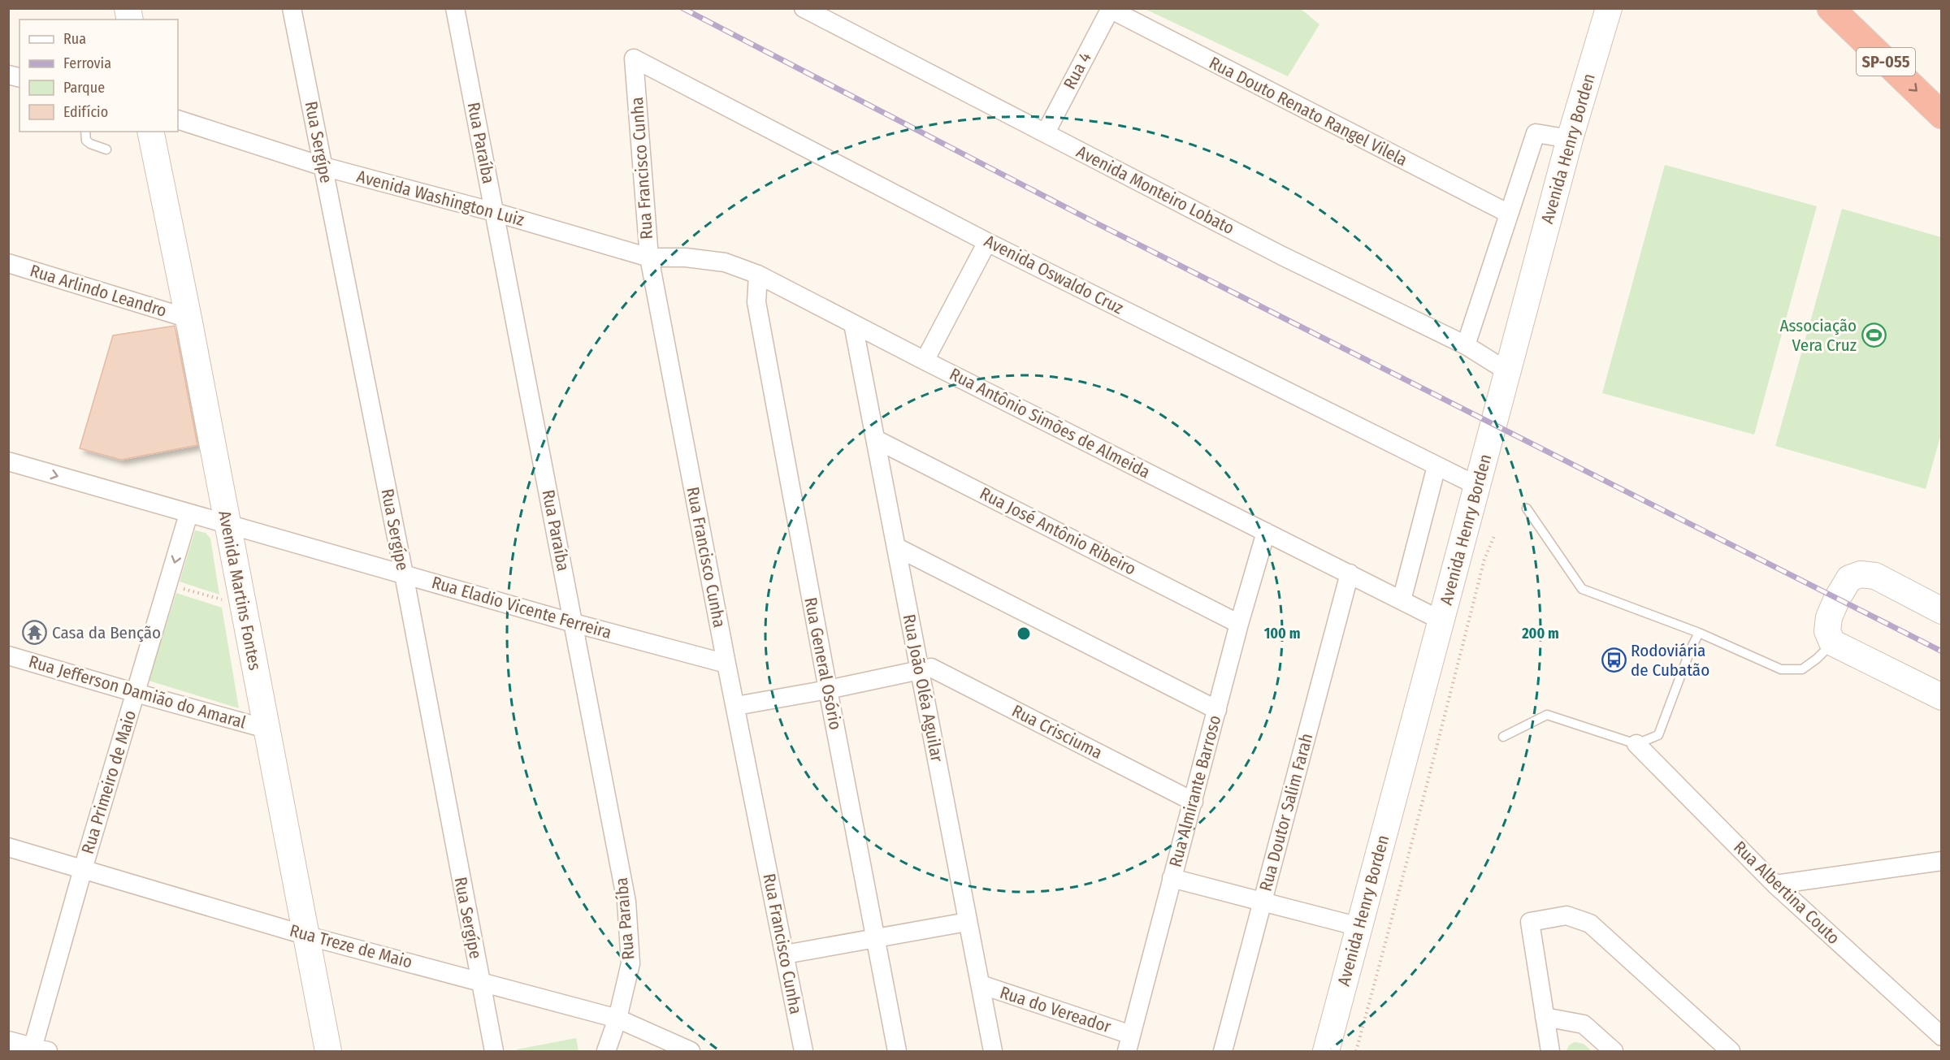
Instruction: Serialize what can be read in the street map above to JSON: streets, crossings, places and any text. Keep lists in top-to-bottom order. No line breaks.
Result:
{"streets":{"highway":["SP-055"],"street":["Rua 4","Rua Douto Renato Rangel Vilela","Rua Sergípe","Rua Paraíba","Avenida Henry Borden","Rua Francisco Cunha","Avenida Monteiro Lobato","Avenida Washington Luiz","Avenida Oswaldo Cruz","Rua Arlindo Leandro","Rua Antônio Simões de Almeida","Rua José Antônio Ribeiro","Avenida Martins Fontes","Rua Eladio Vicente Ferreira","Rua General Osório","Rua João Oléa Aguilar","Rua Jefferson Damião do Amaral","Rua Crisciuma","Rua Primeiro de Maio","Rua Almirante Barroso","Rua Doutor Salim Farah","Rua Albertina Couto","Rua Treze de Maio","Rua do Vereador"]},"crossings":[["Rua 4","Rua Douto Renato Rangel Vilela"],["Rua 4","Avenida Monteiro Lobato"],["Rua Sergípe","Avenida Washington Luiz"],["Rua Sergípe","Rua Eladio Vicente Ferreira"],["Rua Sergípe","Rua Treze de Maio"],["Rua Paraíba","Avenida Washington Luiz"],["Rua Paraíba","Rua Eladio Vicente Ferreira"],["Rua Paraíba","Rua Treze de Maio"],["Avenida Henry Borden","Avenida Monteiro Lobato"],["Avenida Henry Borden","Avenida Oswaldo Cruz"],["Avenida Henry Borden","Rua Antônio Simões de Almeida"],["Rua Francisco Cunha","Avenida Washington Luiz"],["Rua Francisco Cunha","Avenida Oswaldo Cruz"],["Rua Francisco Cunha","Rua Antônio Simões de Almeida"],["Rua Francisco Cunha","Rua Eladio Vicente Ferreira"],["Avenida Washington Luiz","Rua Antônio Simões de Almeida"],["Rua Arlindo Leandro","Avenida Martins Fontes"],["Rua Antônio Simões de Almeida","Rua General Osório"],["Rua Antônio Simões de Almeida","Rua João Oléa Aguilar"],["Rua Antônio Simões de Almeida","Rua Almirante Barroso"],["Rua Antônio Simões de Almeida","Rua Doutor Salim Farah"],["Rua José Antônio Ribeiro","Rua João Oléa Aguilar"],["Rua José Antônio Ribeiro","Rua Almirante Barroso"],["Avenida Martins Fontes","Rua Eladio Vicente Ferreira"],["Avenida Martins Fontes","Rua Jefferson Damião do Amaral"],["Avenida Martins Fontes","Rua Treze de Maio"],["Rua Eladio Vicente Ferreira","Rua Primeiro de Maio"],["Rua João Oléa Aguilar","Rua Crisciuma"],["Rua João Oléa Aguilar","Rua do Vereador"],["Rua Jefferson Damião do Amaral","Rua Primeiro de Maio"],["Rua Crisciuma","Rua Almirante Barroso"],["Rua Primeiro de Maio","Rua Treze de Maio"],["Rua Almirante Barroso","Rua do Vereador"]],"places":{"sports":["Associação Vera Cruz"],"temple":["Casa da Benção"],"bus stop":["Rodoviária de Cubatão"]},"legend":["Rua","Ferrovia","Parque","Edifício"],"rings":["100 m","200 m"]}
